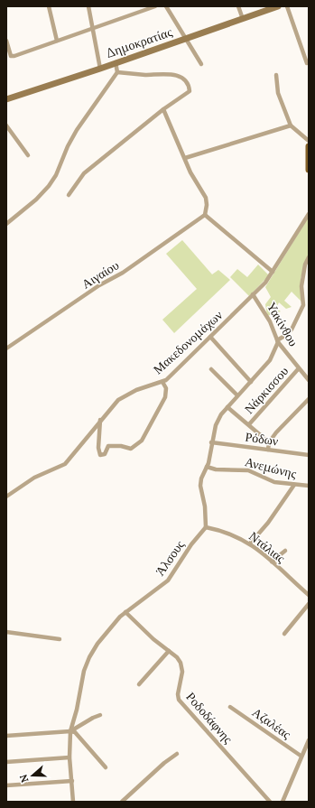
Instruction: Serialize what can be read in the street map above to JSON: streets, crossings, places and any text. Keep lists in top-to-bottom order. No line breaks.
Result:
{"streets":{"street":["Δημοκρατίας","Αιγαίου","Υακίνθου","Μακεδονομάχων","Νάρκισσου","Ρόδων","Ανεμώνης","Ντάλιας","Άλσους","Ροδοδάφνης","Αζαλέας"]},"crossings":[["Υακίνθου","Μακεδονομάχων"],["Υακίνθου","Νάρκισσου"],["Ντάλιας","Άλσους"],["Άλσους","Ροδοδάφνης"]],"north":"left"}
